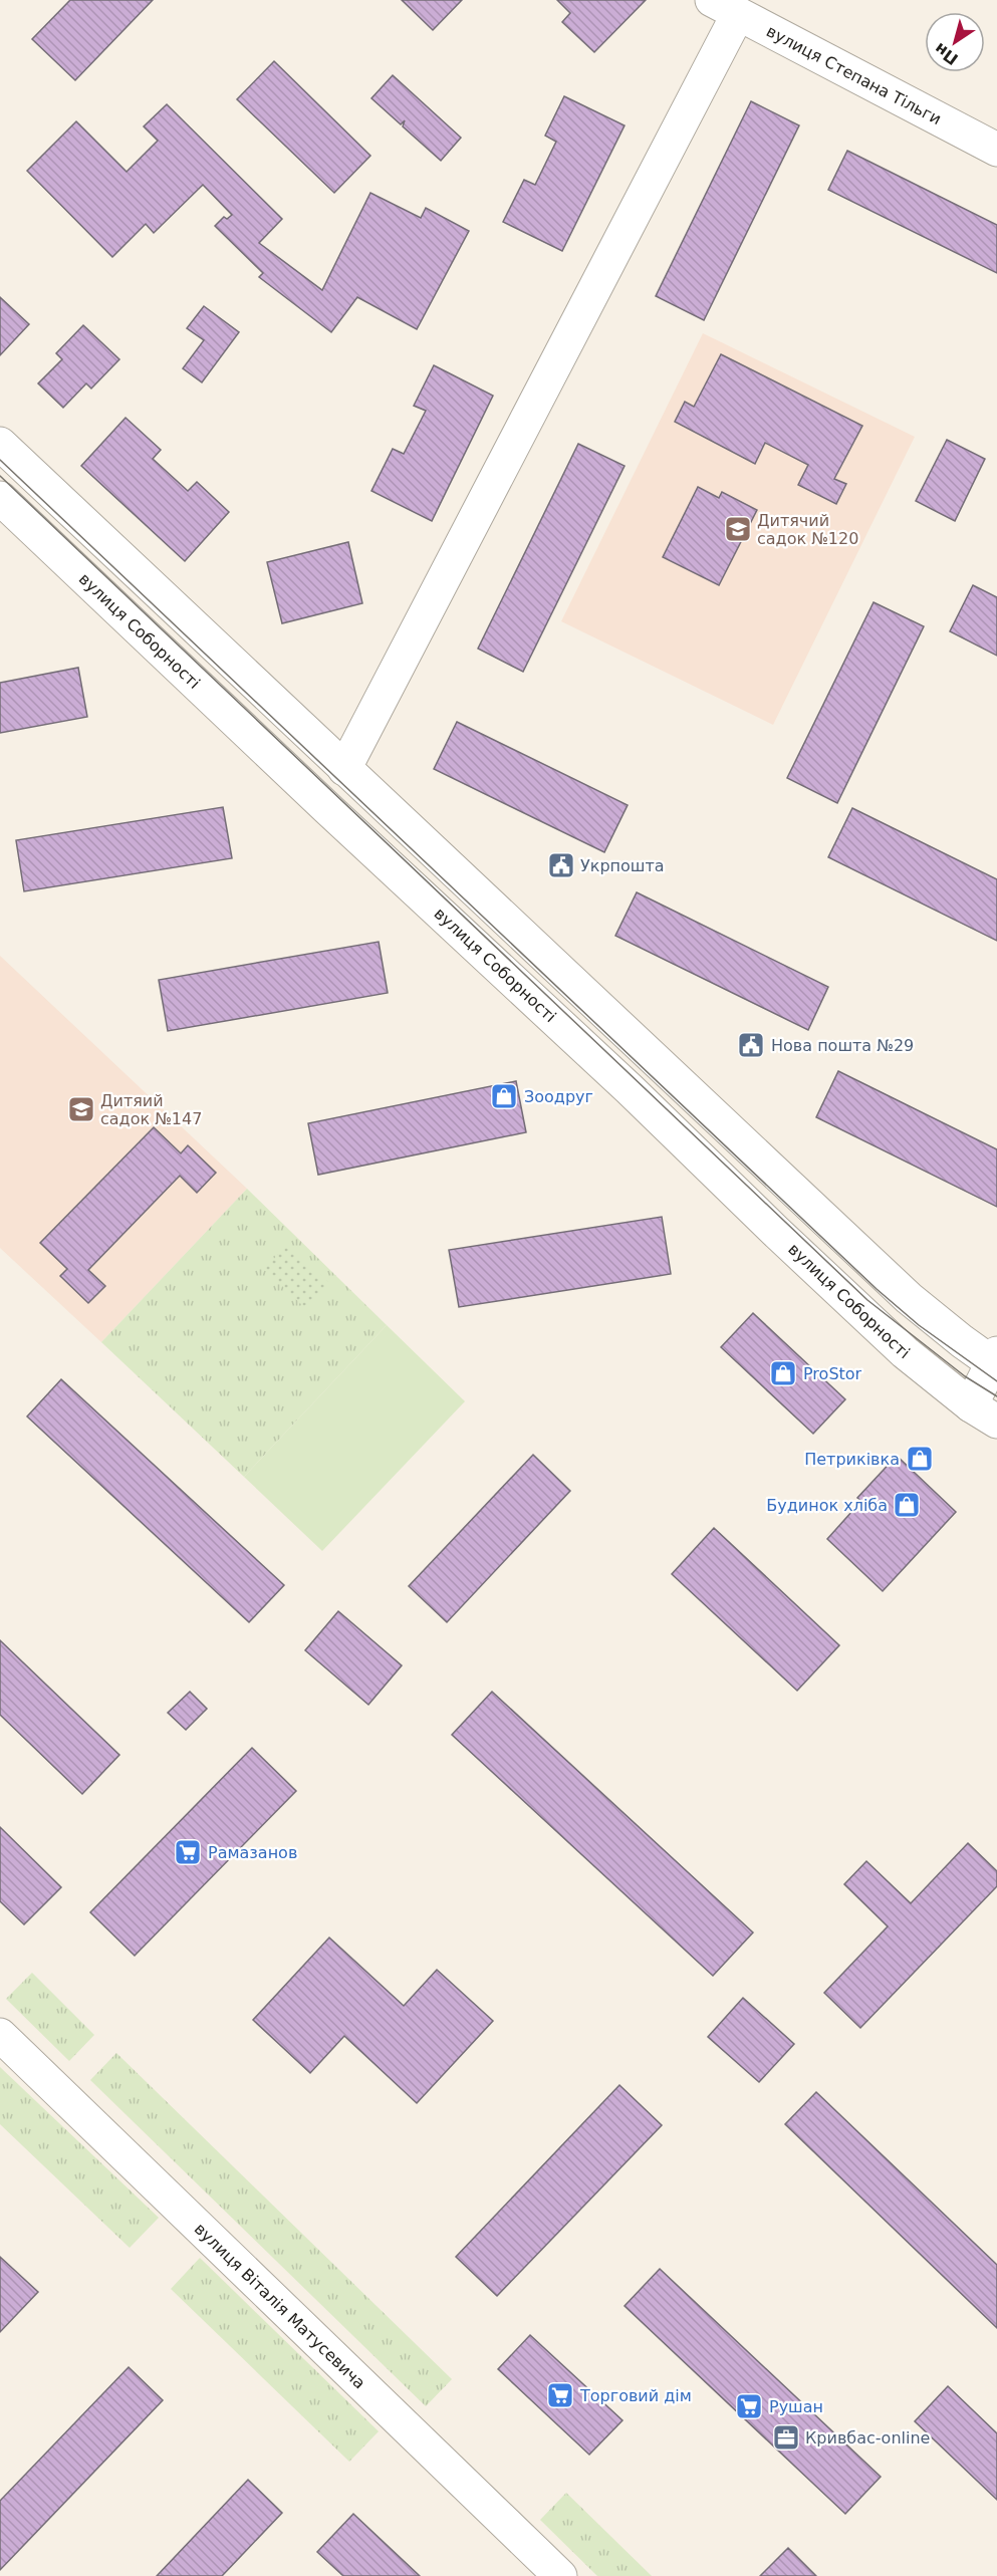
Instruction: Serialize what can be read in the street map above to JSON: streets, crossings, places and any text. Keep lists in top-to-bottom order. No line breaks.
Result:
{"streets":{"main road":["вулиця Степана Тільги","вулиця Соборності","вулиця Віталія Матусевича"]},"places":{"school or university":["Дитячий садок №120","Дитяий садок №147"],"public building":["Укрпошта","Нова пошта №29"],"shop":["Зоодруг","ProStor","Петриківка","Будинок хліба"],"supermarket":["Рамазанов","Торговий дім","Рушан"],"office":["Кривбас-online"]},"north":"bottom left"}
